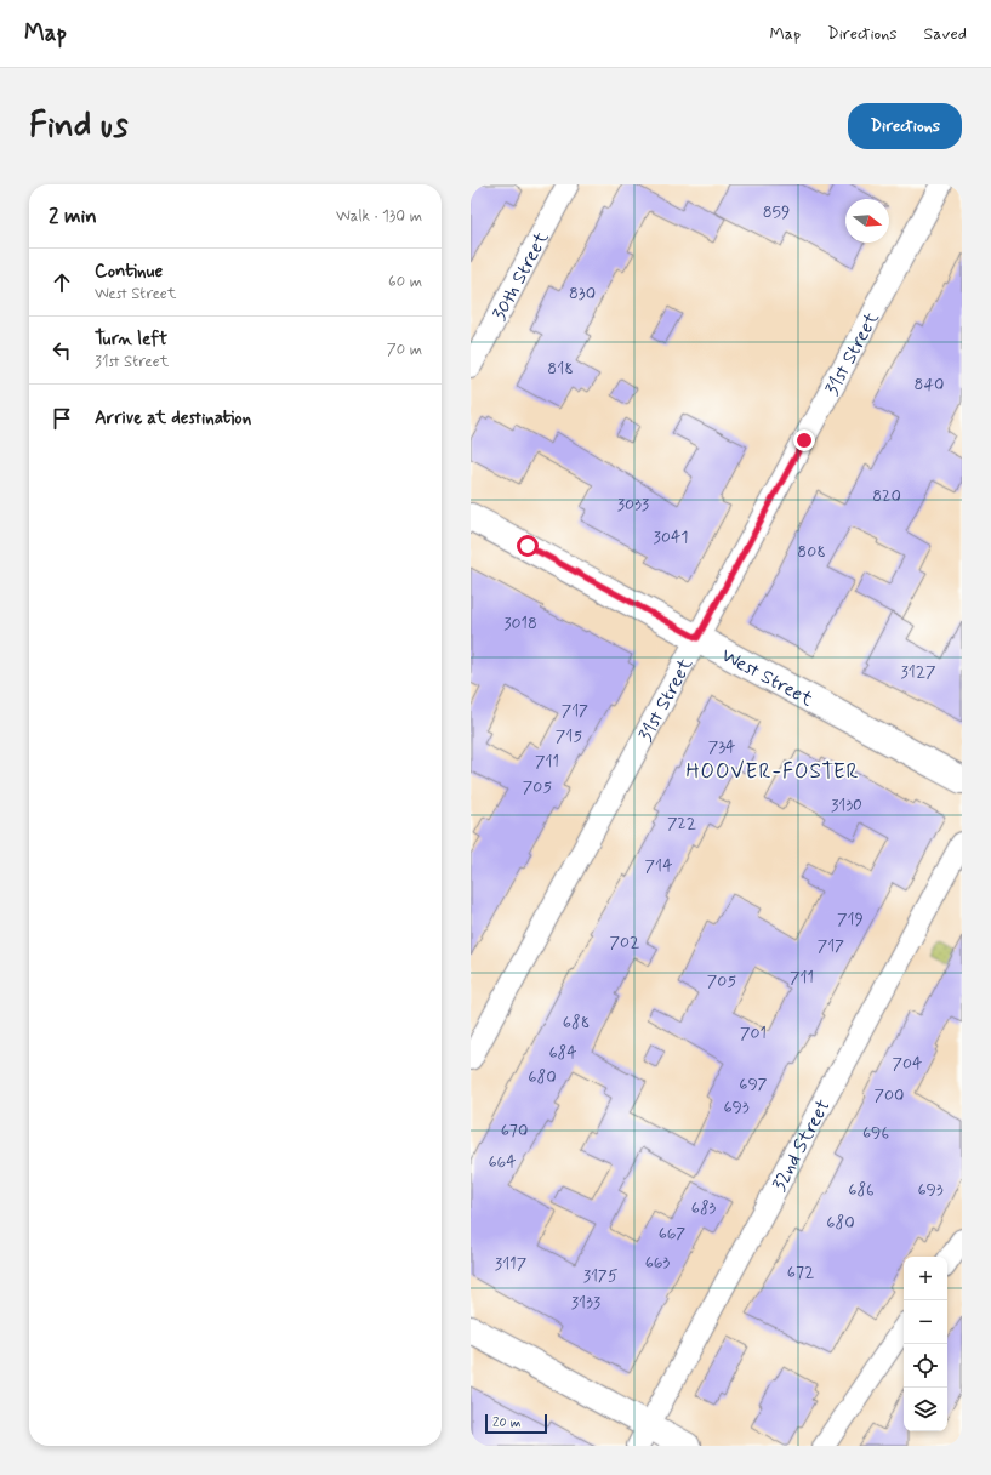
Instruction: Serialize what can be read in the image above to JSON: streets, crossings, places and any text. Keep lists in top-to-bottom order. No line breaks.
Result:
{"streets":{"street":["30th Street","31st Street","West Street","32nd Street"]},"crossings":[["31st Street","West Street"]],"districts":["HOOVER-FOSTER"],"house_numbers":["859","830","818","840","820","3033","3041","808","3018","3127","717","715","734","711","705","3130","722","714","719","702","717","711","705","688","701","684","704","680","697","700","693","670","696","664","686","693","683","680","667","663","3117","672","3175","3133"],"scale_bar":"20 m","north":"right","page":{"header":"Map","nav":["Map","Directions","Saved"],"buttons":"Directions","title":"Find us","heading":["2 min","Walk · 130 m"],"list":[["Continue","West Street","60 m"],["Turn left","31st Street","70 m"],"Arrive at destination"],"map_buttons":["+","−"],"scale":"20 m"}}
